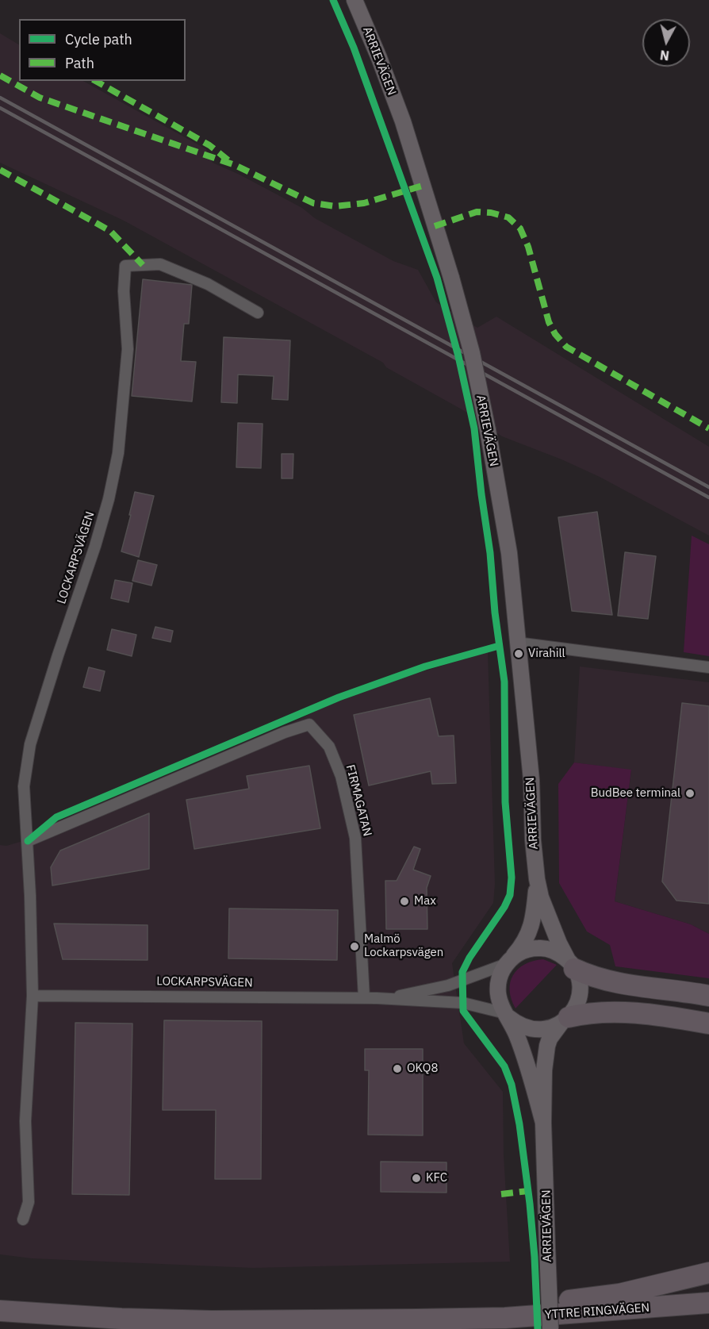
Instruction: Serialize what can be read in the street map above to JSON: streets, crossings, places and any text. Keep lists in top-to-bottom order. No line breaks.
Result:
{"streets":{"highway":["YTTRE RINGVÄGEN"],"main road":["ARRIEVÄGEN"],"street":["LOCKARPSVÄGEN","FIRMAGATAN"]},"crossings":[["ARRIEVÄGEN","LOCKARPSVÄGEN"],["LOCKARPSVÄGEN","FIRMAGATAN"]],"places":["Virahill","BudBee terminal","Max","Malmö Lockarpsvägen","OKQ8","KFC"],"legend":["Cycle path","Path"],"north":"bottom"}
